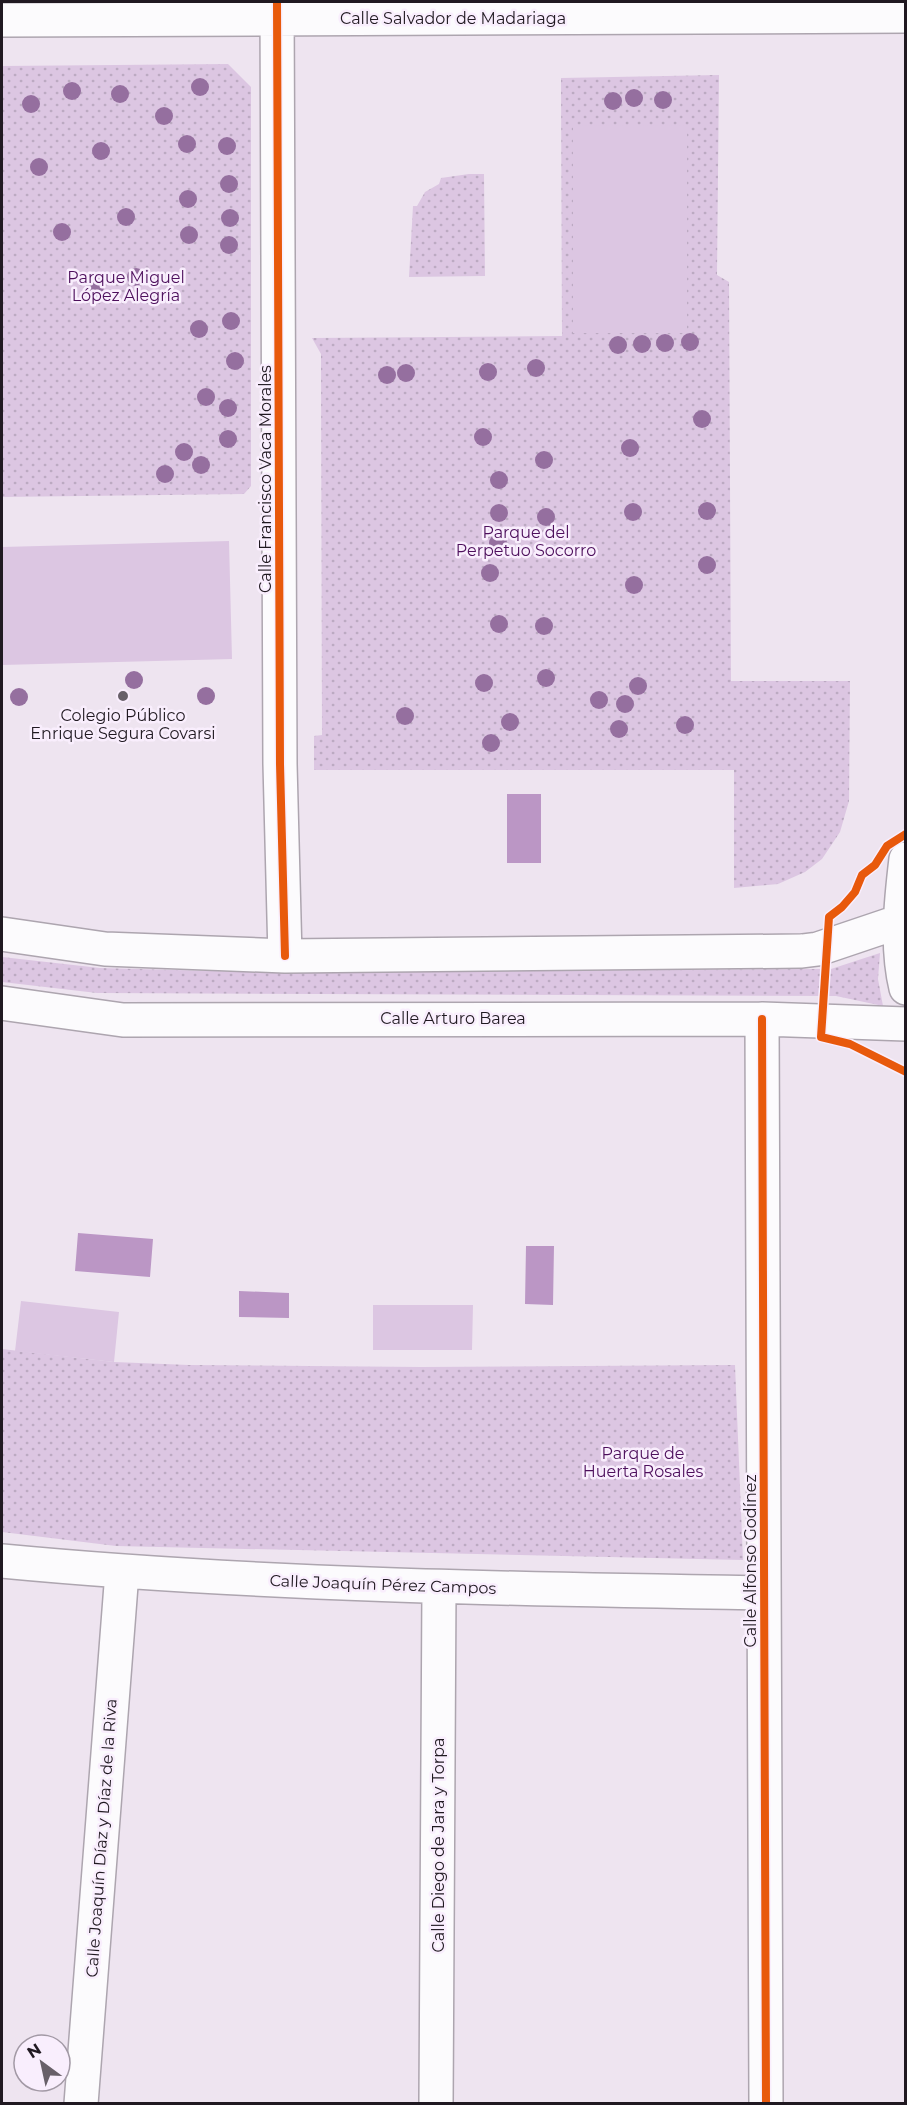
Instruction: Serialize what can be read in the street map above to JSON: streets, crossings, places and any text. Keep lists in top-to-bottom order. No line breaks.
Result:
{"streets":{"street":["Calle Salvador de Madariaga","Calle Francisco Vaca Morales","Calle Arturo Barea","Calle Alfonso Godínez","Calle Joaquín Pérez Campos","Calle Joaquín Díaz y Díaz de la Riva","Calle Diego de Jara y Torpa"]},"crossings":[["Calle Salvador de Madariaga","Calle Francisco Vaca Morales"],["Calle Arturo Barea","Calle Alfonso Godínez"],["Calle Alfonso Godínez","Calle Joaquín Pérez Campos"],["Calle Joaquín Pérez Campos","Calle Joaquín Díaz y Díaz de la Riva"],["Calle Joaquín Pérez Campos","Calle Diego de Jara y Torpa"]],"parks":["Parque Miguel López Alegría","Parque del Perpetuo Socorro","Parque de Huerta Rosales"],"places":["Colegio Público Enrique Segura Covarsi"],"north":"top left"}
